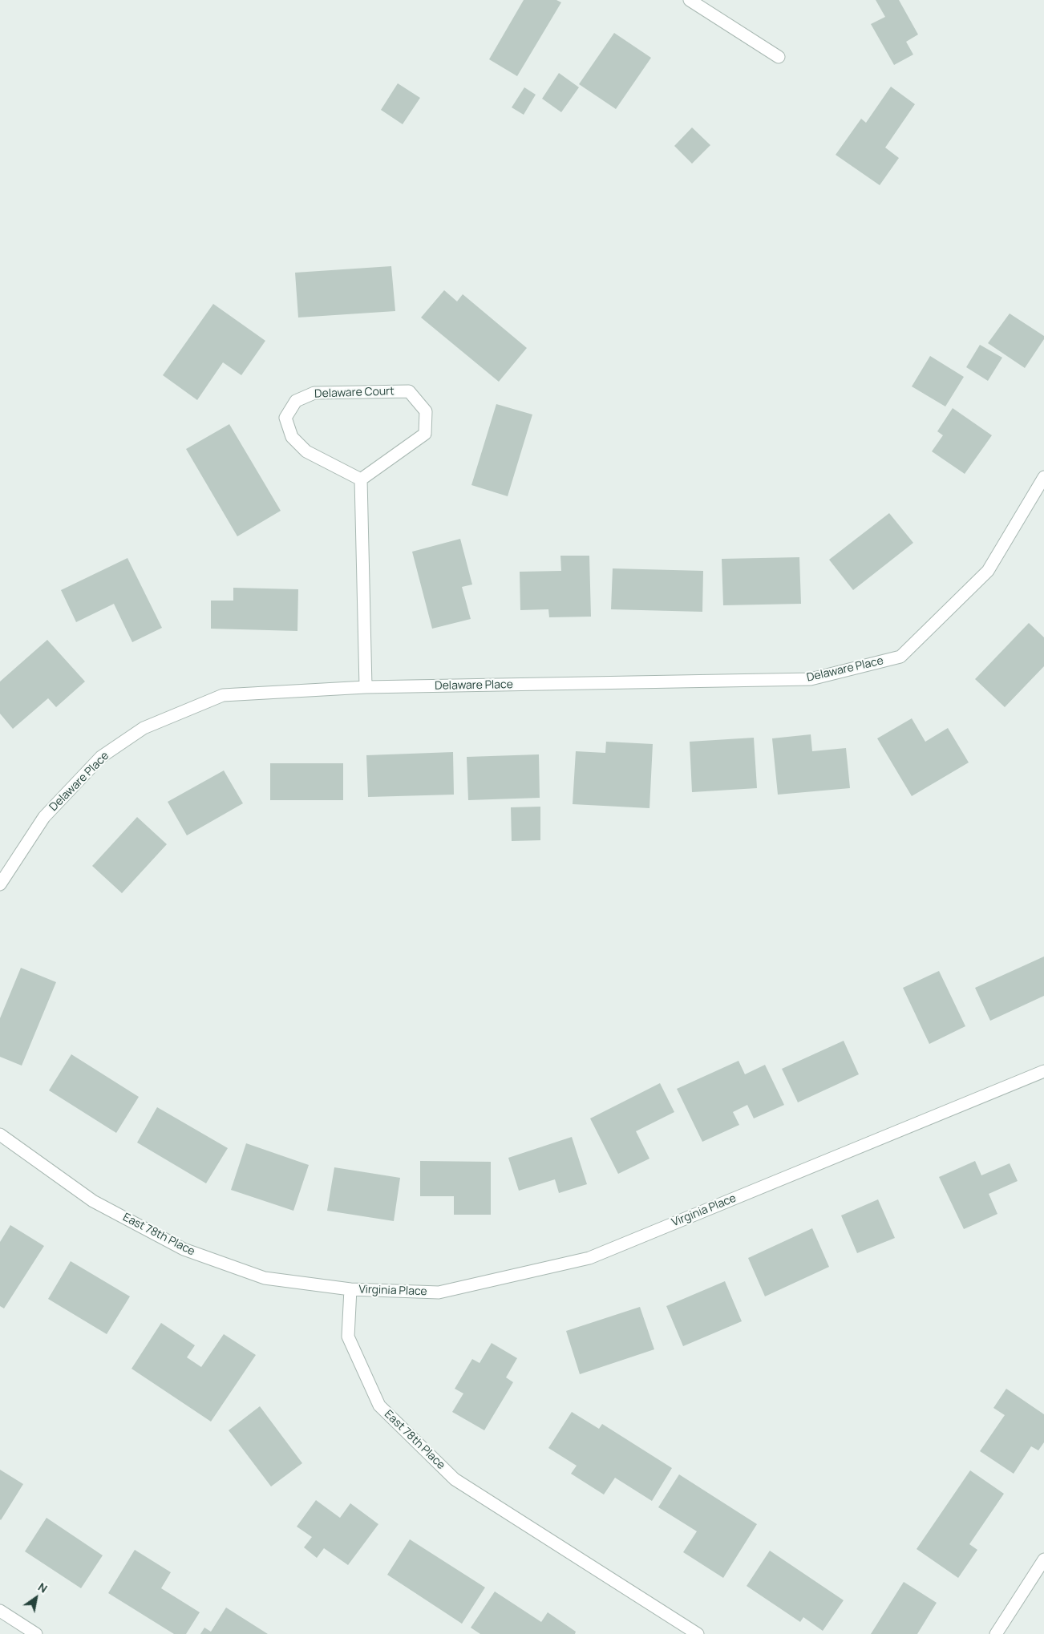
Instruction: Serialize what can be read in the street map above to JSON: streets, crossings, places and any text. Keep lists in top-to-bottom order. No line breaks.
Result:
{"streets":{"street":["Delaware Court","Delaware Place","Virginia Place","East 78th Place"]},"crossings":[["Virginia Place","East 78th Place"]],"north":"top right"}
